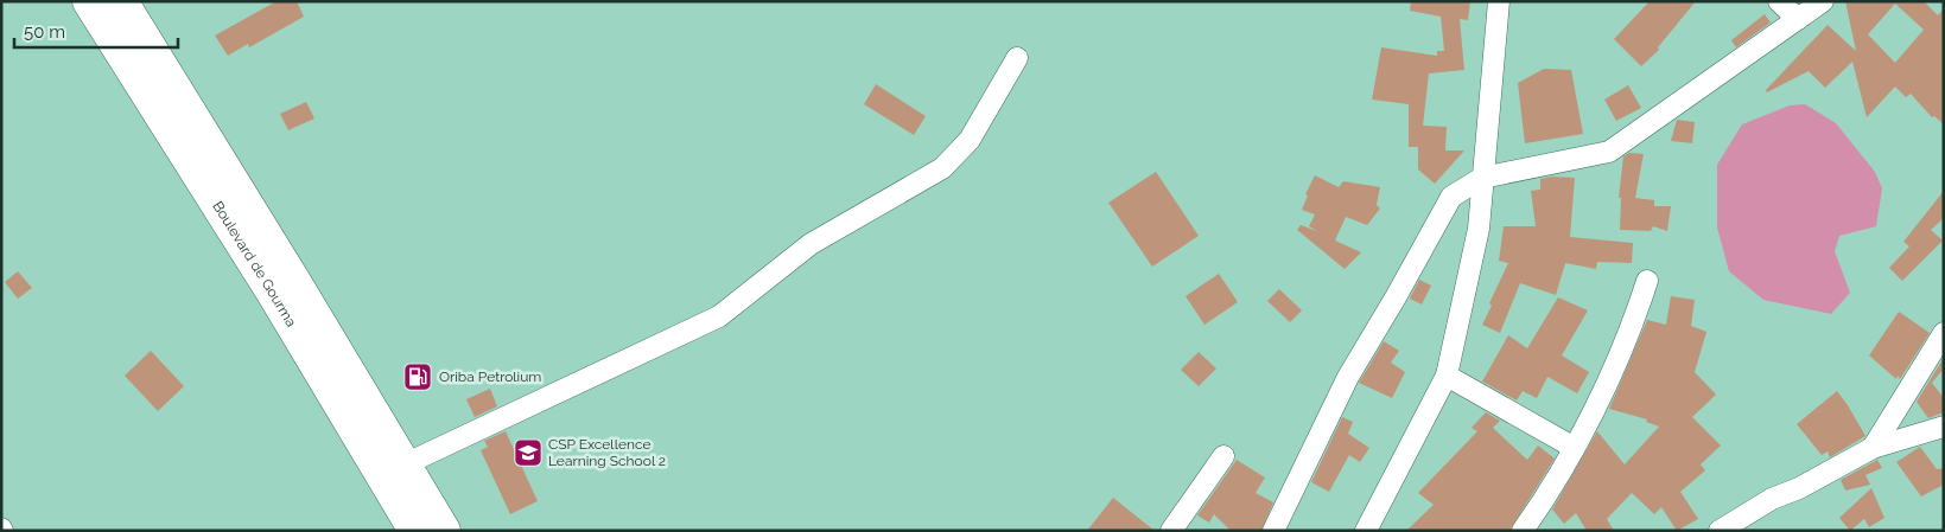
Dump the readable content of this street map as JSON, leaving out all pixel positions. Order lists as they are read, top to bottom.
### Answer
{
  "streets": {
    "highway": ["Boulevard de Gourma"]
  },
  "places": {
    "fuel station": ["Oriba Petrolium"],
    "school or university": ["CSP Excellence Learning School 2"]
  },
  "scale_bar": "50 m"
}
